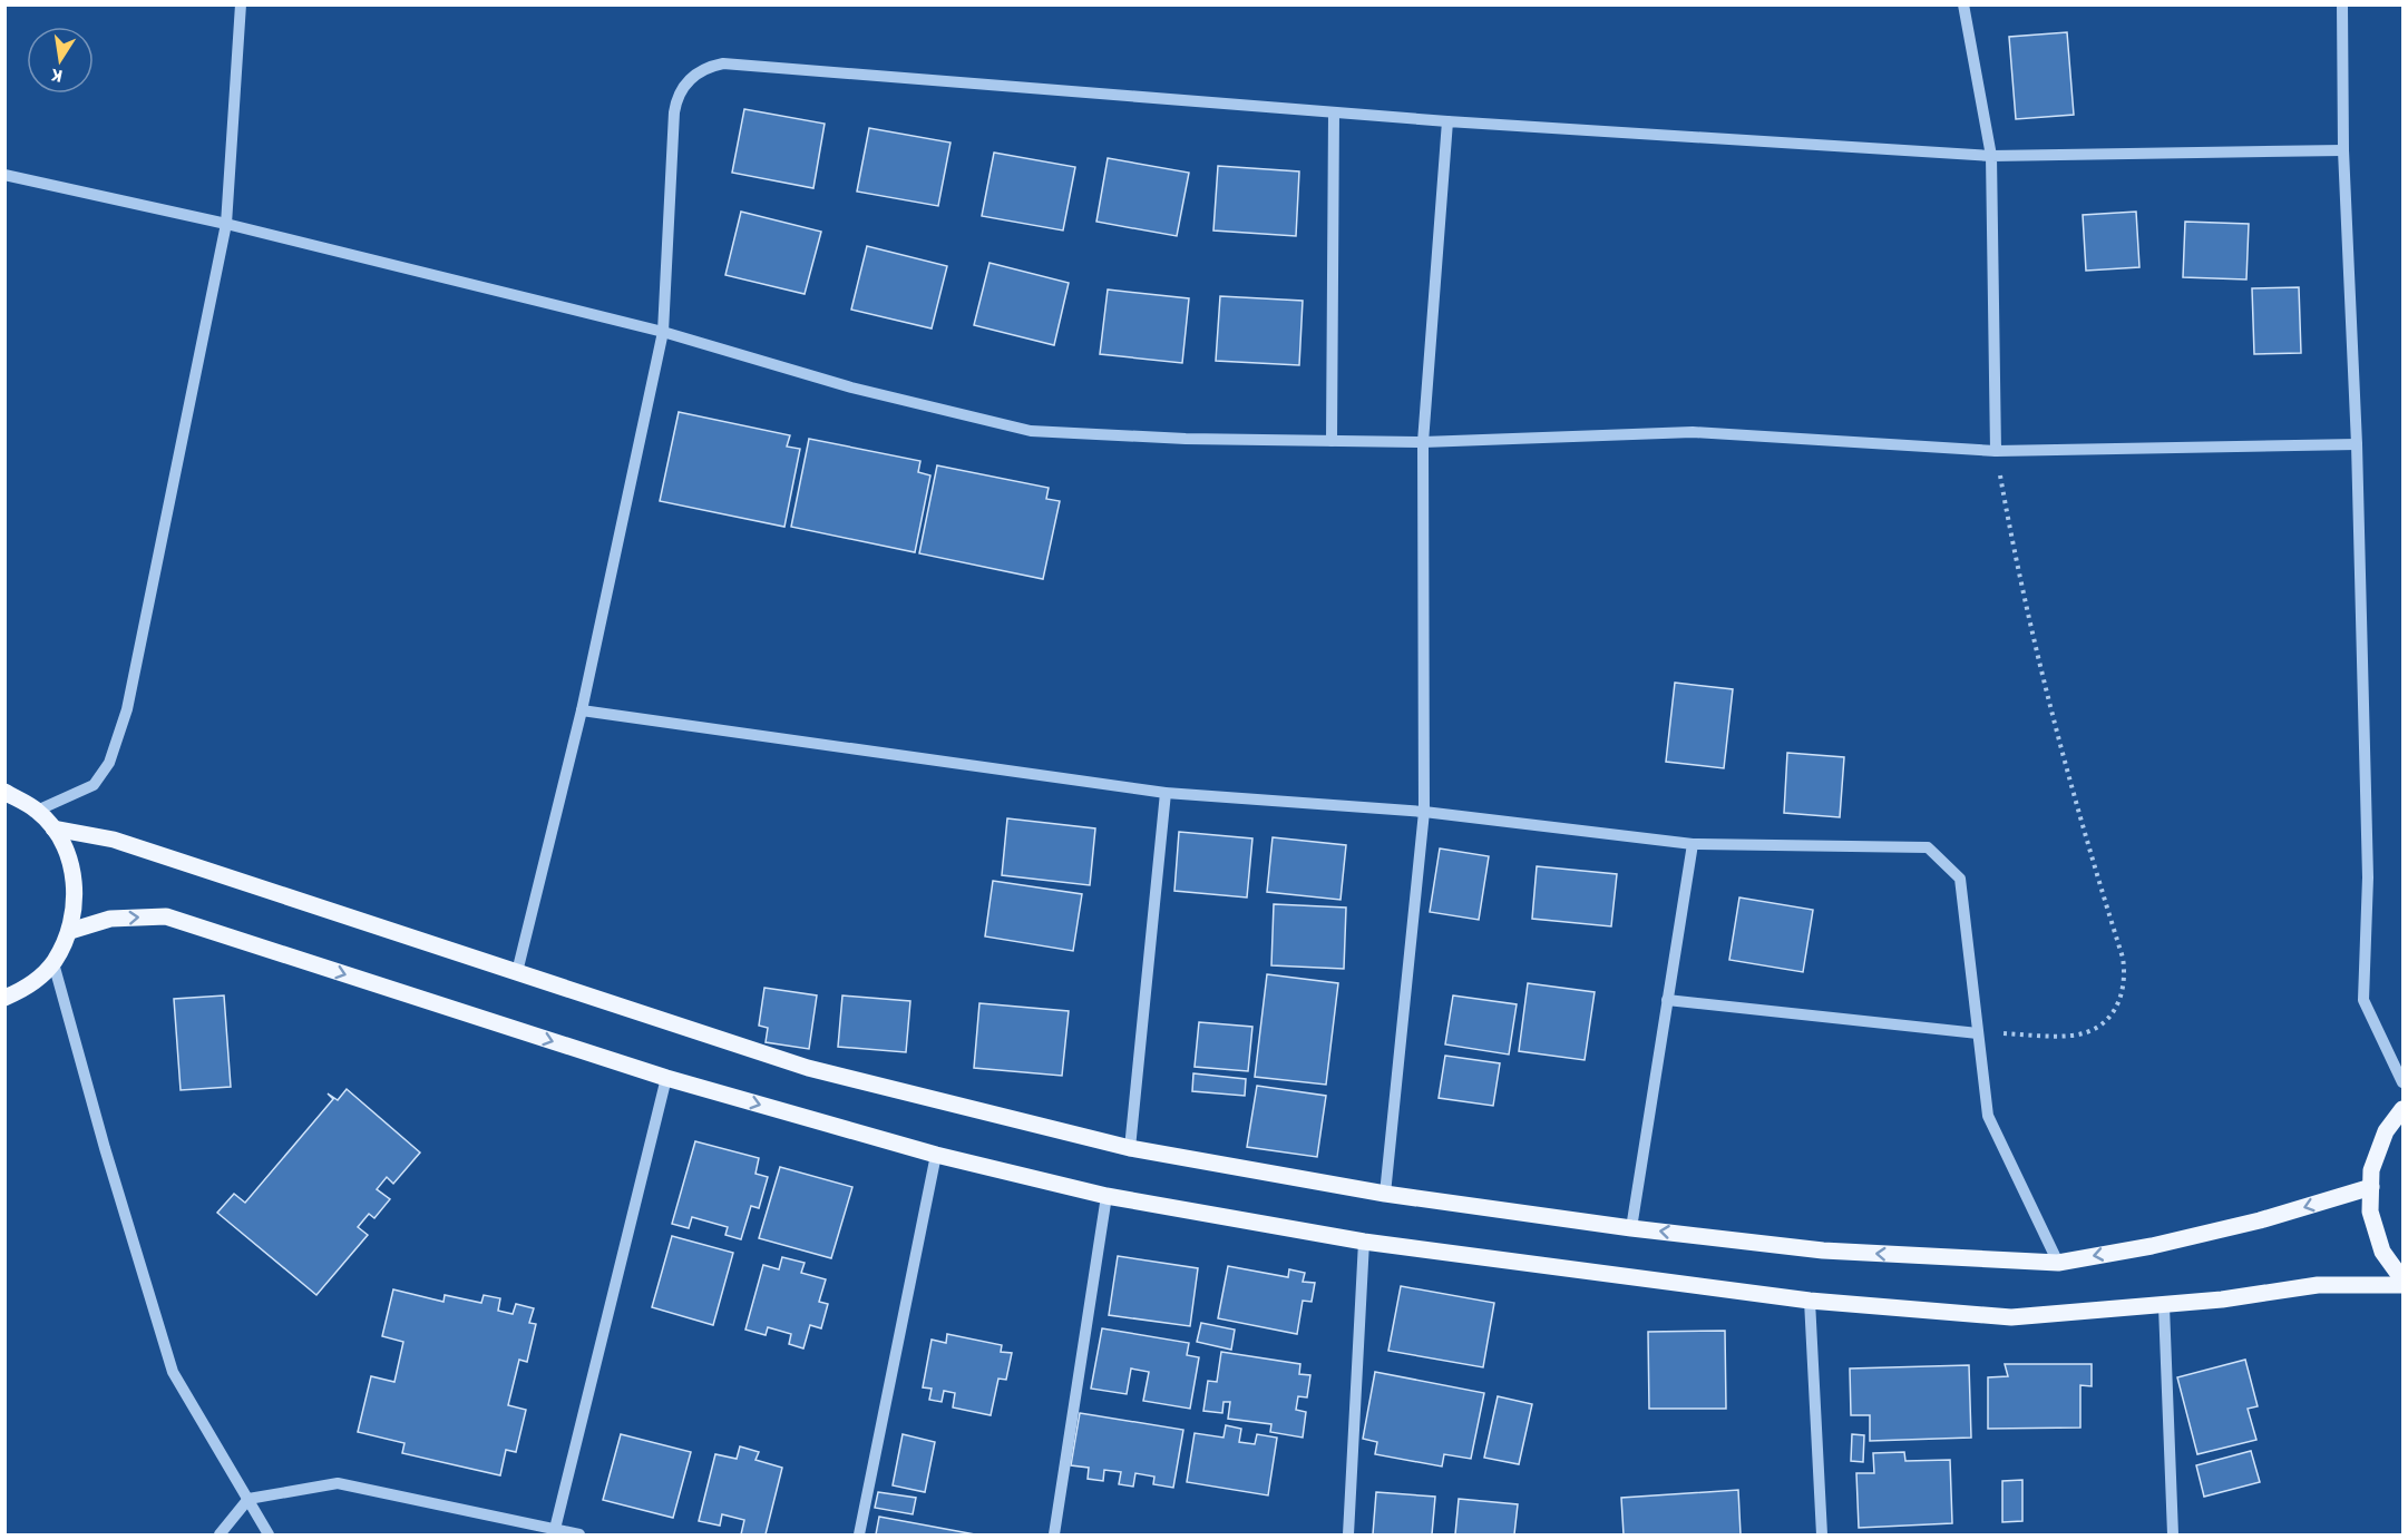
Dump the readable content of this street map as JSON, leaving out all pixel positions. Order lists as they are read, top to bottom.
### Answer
{
  "north": "bottom"
}
